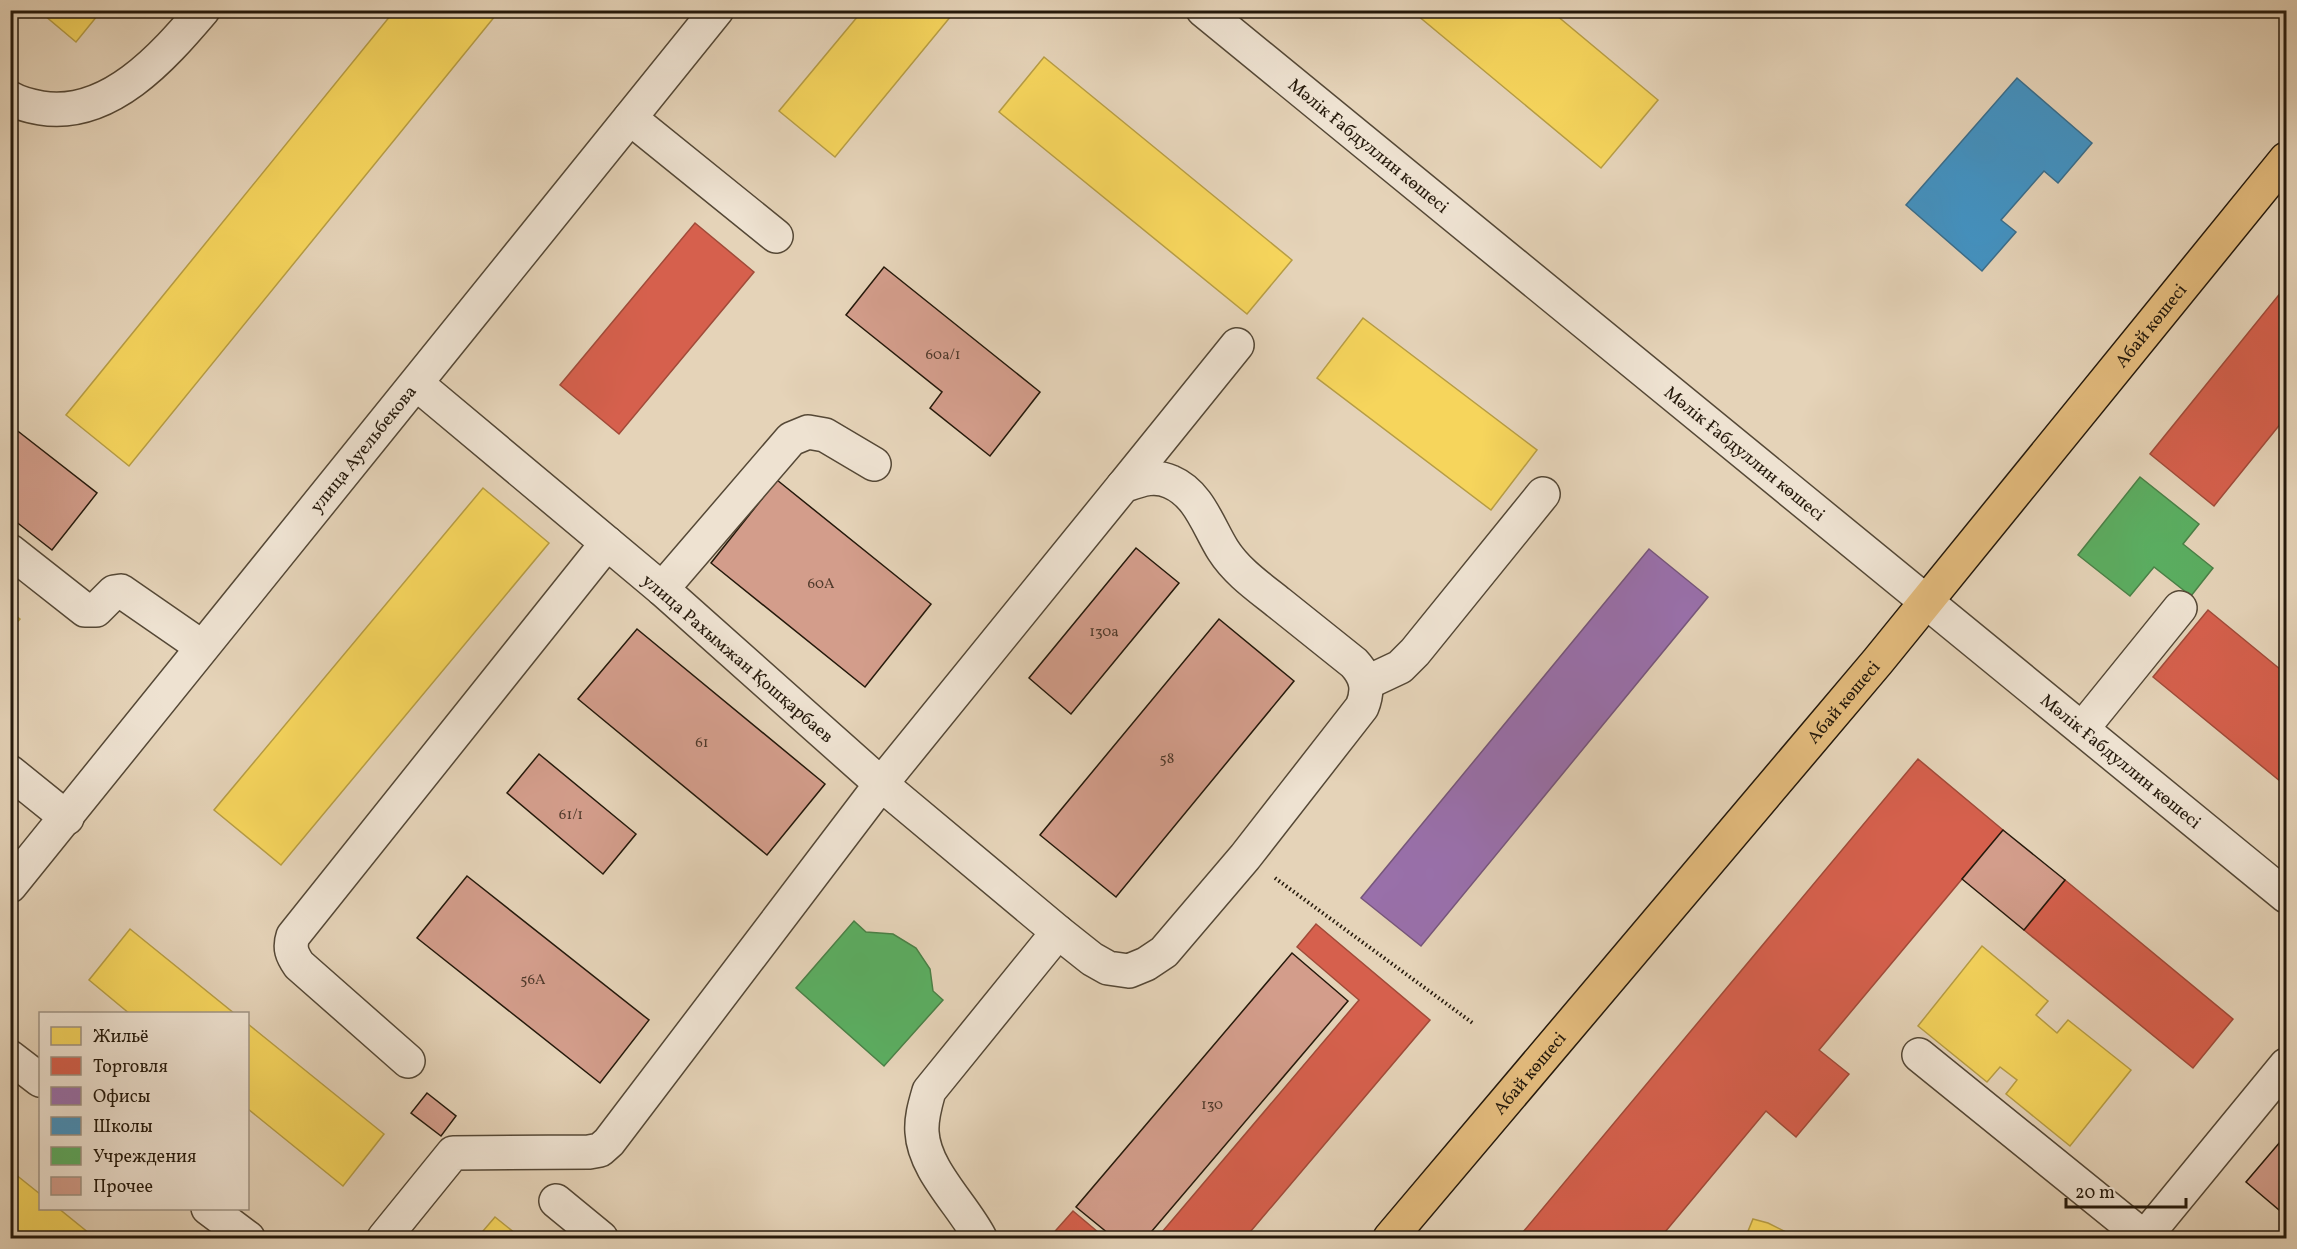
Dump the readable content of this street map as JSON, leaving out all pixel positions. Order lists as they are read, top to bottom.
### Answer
{
  "streets": {
    "main road": ["Абай көшесі"],
    "street": ["Мәлік Ғабдуллин көшесі", "улица Ауельбекова", "улица Рахымжан Қошқарбаев"]
  },
  "crossings": [
    ["Мәлік Ғабдуллин көшесі", "Абай көшесі"],
    ["улица Ауельбекова", "улица Рахымжан Қошқарбаев"]
  ],
  "house_numbers": [
    "60а/1",
    "60А",
    "130а",
    "61",
    "58",
    "61/1",
    "56А",
    "130"
  ],
  "legend": [
    "Жильё",
    "Торговля",
    "Офисы",
    "Школы",
    "Учреждения",
    "Прочее"
  ],
  "scale_bar": "20 m"
}
